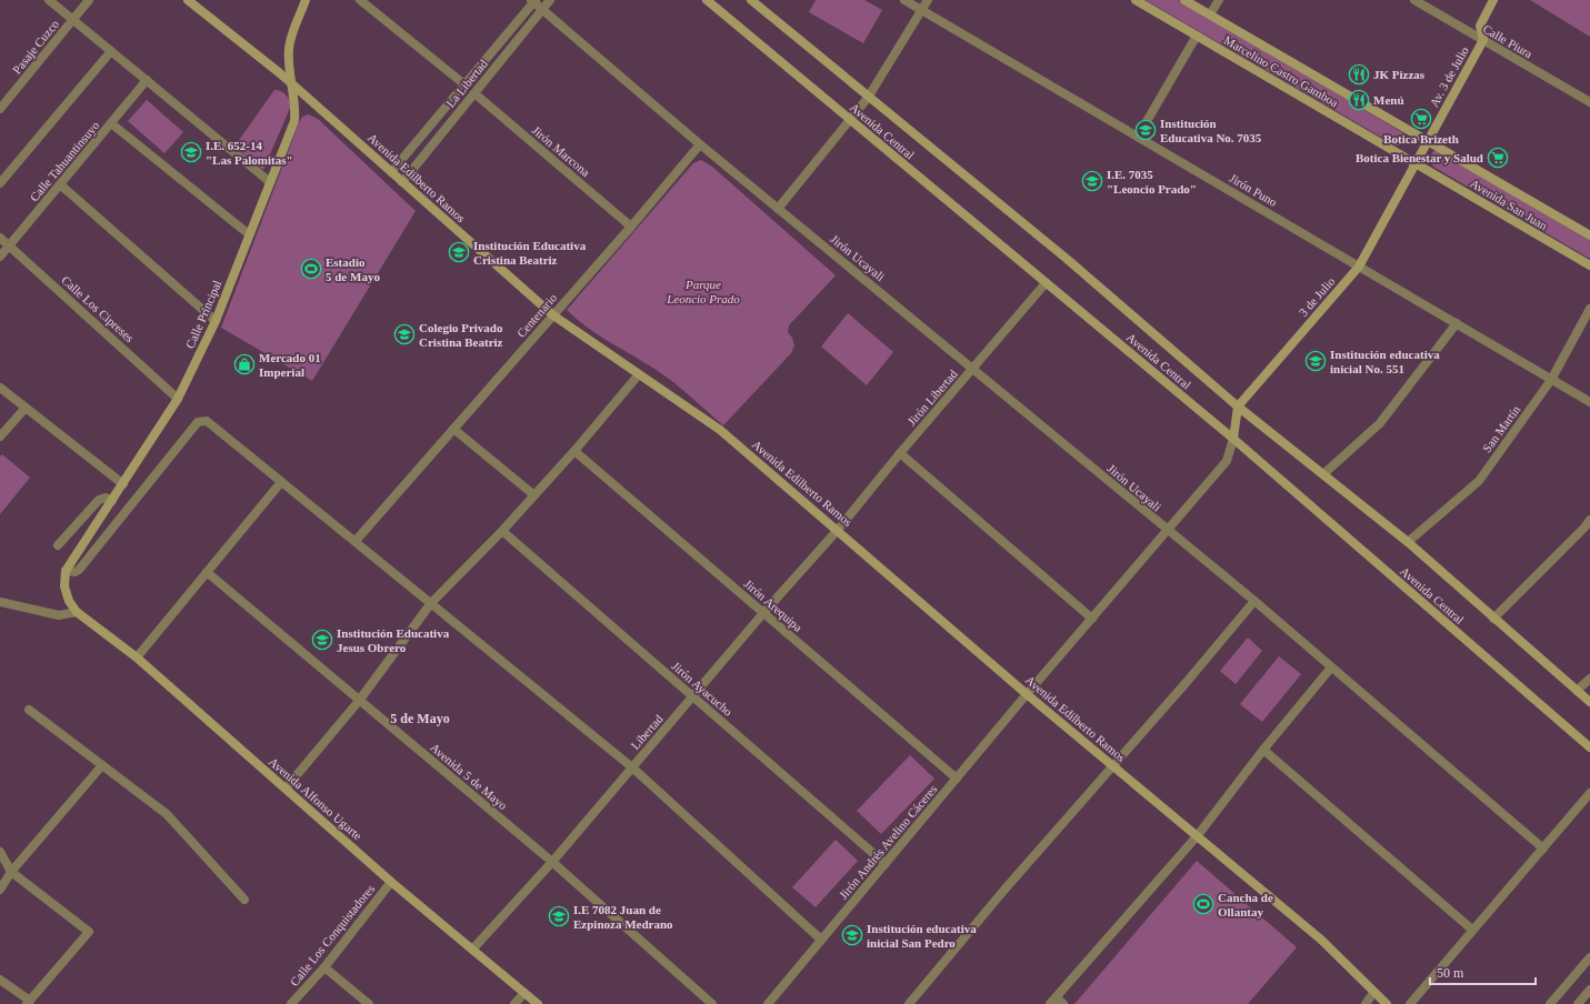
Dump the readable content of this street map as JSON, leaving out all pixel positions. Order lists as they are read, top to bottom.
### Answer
{
  "streets": {
    "street": [
      "Calle Piura",
      "Pasaje Cuzco",
      "Marcelino Castro Gamboa",
      "Av. 3 de Julio",
      "La Libertad",
      "Avenida Central",
      "Jirón Marcona",
      "Calle Tahuantinsuyo",
      "Avenida Edilberto Ramos",
      "Jirón Puno",
      "Avenida San Juan",
      "Jirón Ucayali",
      "3 de Julio",
      "Calle Los Cipreses",
      "Calle Principal",
      "Centenario",
      "Jirón Libertad",
      "San Martín",
      "Jirón Arequipa",
      "Jirón Ayacucho",
      "Libertad",
      "Avenida 5 de Mayo",
      "Avenida Alfonso Ugarte",
      "Jirón Andrés Avelino Cáceres",
      "Calle Los Conquistadores"
    ]
  },
  "crossings": [
    ["Calle Piura", "Av. 3 de Julio"],
    ["Marcelino Castro Gamboa", "Av. 3 de Julio"],
    ["Marcelino Castro Gamboa", "Avenida San Juan"],
    ["Marcelino Castro Gamboa", "3 de Julio"],
    ["Av. 3 de Julio", "Avenida San Juan"],
    ["Av. 3 de Julio", "3 de Julio"],
    ["La Libertad", "Jirón Marcona"],
    ["La Libertad", "Avenida Edilberto Ramos"],
    ["La Libertad", "Jirón Ucayali"],
    ["Avenida Central", "3 de Julio"],
    ["Avenida Central", "Jirón Libertad"],
    ["Avenida Central", "San Martín"],
    ["Avenida Central", "Jirón Andrés Avelino Cáceres"],
    ["Jirón Marcona", "Centenario"],
    ["Calle Tahuantinsuyo", "Calle Los Cipreses"],
    ["Avenida Edilberto Ramos", "Calle Principal"],
    ["Avenida Edilberto Ramos", "Centenario"],
    ["Avenida Edilberto Ramos", "Jirón Libertad"],
    ["Avenida Edilberto Ramos", "Libertad"],
    ["Avenida Edilberto Ramos", "Jirón Andrés Avelino Cáceres"],
    ["Jirón Puno", "3 de Julio"],
    ["Jirón Puno", "San Martín"],
    ["Avenida San Juan", "3 de Julio"],
    ["Jirón Ucayali", "Centenario"],
    ["Jirón Ucayali", "Jirón Libertad"],
    ["Jirón Ucayali", "Jirón Andrés Avelino Cáceres"],
    ["Calle Los Cipreses", "Calle Principal"],
    ["Jirón Libertad", "Libertad"],
    ["Jirón Arequipa", "Libertad"],
    ["Jirón Arequipa", "Jirón Andrés Avelino Cáceres"],
    ["Jirón Ayacucho", "Libertad"],
    ["Jirón Ayacucho", "Jirón Andrés Avelino Cáceres"],
    ["Libertad", "Avenida 5 de Mayo"],
    ["Libertad", "Avenida Alfonso Ugarte"],
    ["Avenida Alfonso Ugarte", "Calle Los Conquistadores"]
  ],
  "districts": ["5 de Mayo"],
  "parks": ["Parque Leoncio Prado"],
  "places": {
    "restaurant": ["JK Pizzas", "Menú"],
    "supermarket": ["Botica Brizeth", "Botica Bienestar y Salud"],
    "school or university": [
      "Institución Educativa No. 7035",
      "I.E. 652-14 \"Las Palomitas\"",
      "I.E. 7035 \"Leoncio Prado\"",
      "Institución Educativa Cristina Beatriz",
      "Colegio Privado Cristina Beatriz",
      "Institución educativa inicial No. 551",
      "Institución Educativa Jesus Obrero",
      "I.E 7082 Juan de Ezpinoza Medrano",
      "Institución educativa inicial San Pedro"
    ],
    "sports": ["Estadio 5 de Mayo", "Cancha de Ollantay"],
    "shop": ["Mercado 01 Imperial"]
  },
  "scale_bar": "50 m"
}
